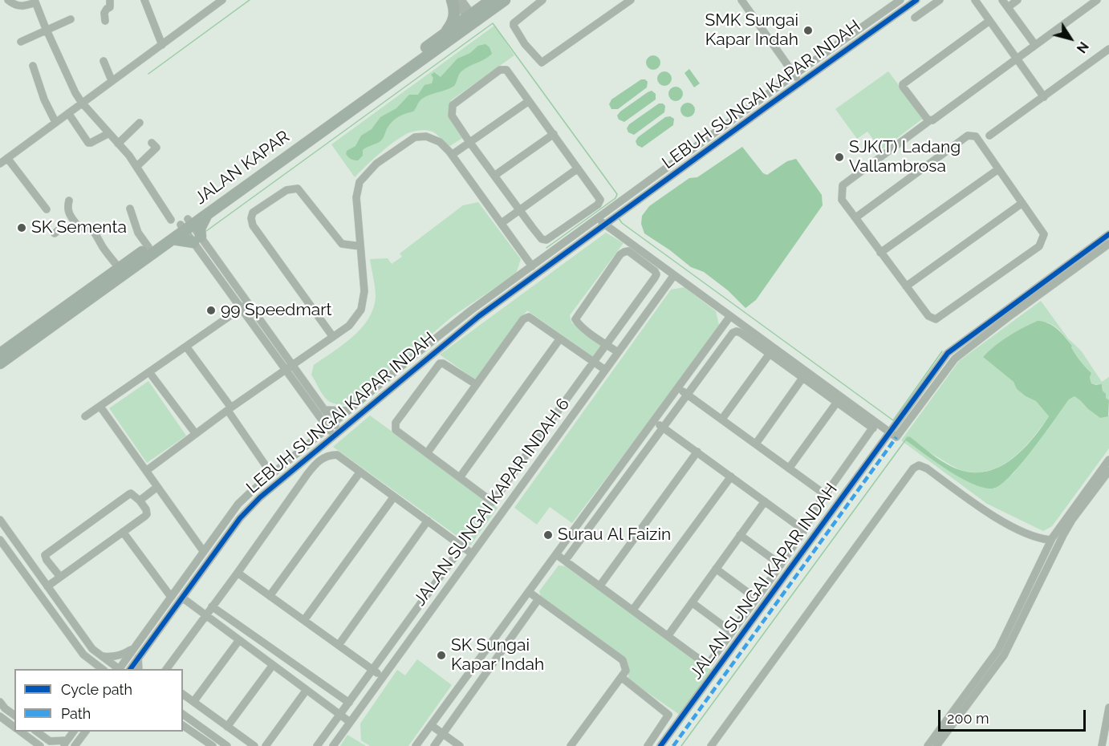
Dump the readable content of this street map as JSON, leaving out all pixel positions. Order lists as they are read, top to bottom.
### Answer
{
  "streets": {
    "highway": ["JALAN KAPAR"],
    "street": ["LEBUH SUNGAI KAPAR INDAH", "JALAN SUNGAI KAPAR INDAH 6", "JALAN SUNGAI KAPAR INDAH"]
  },
  "places": [
    "SMK Sungai Kapar Indah",
    "SJK(T) Ladang Vallambrosa",
    "SK Sementa",
    "99 Speedmart",
    "Surau Al Faizin",
    "SK Sungai Kapar Indah"
  ],
  "legend": ["Cycle path", "Path"],
  "scale_bar": "200 m",
  "north": "bottom right"
}
